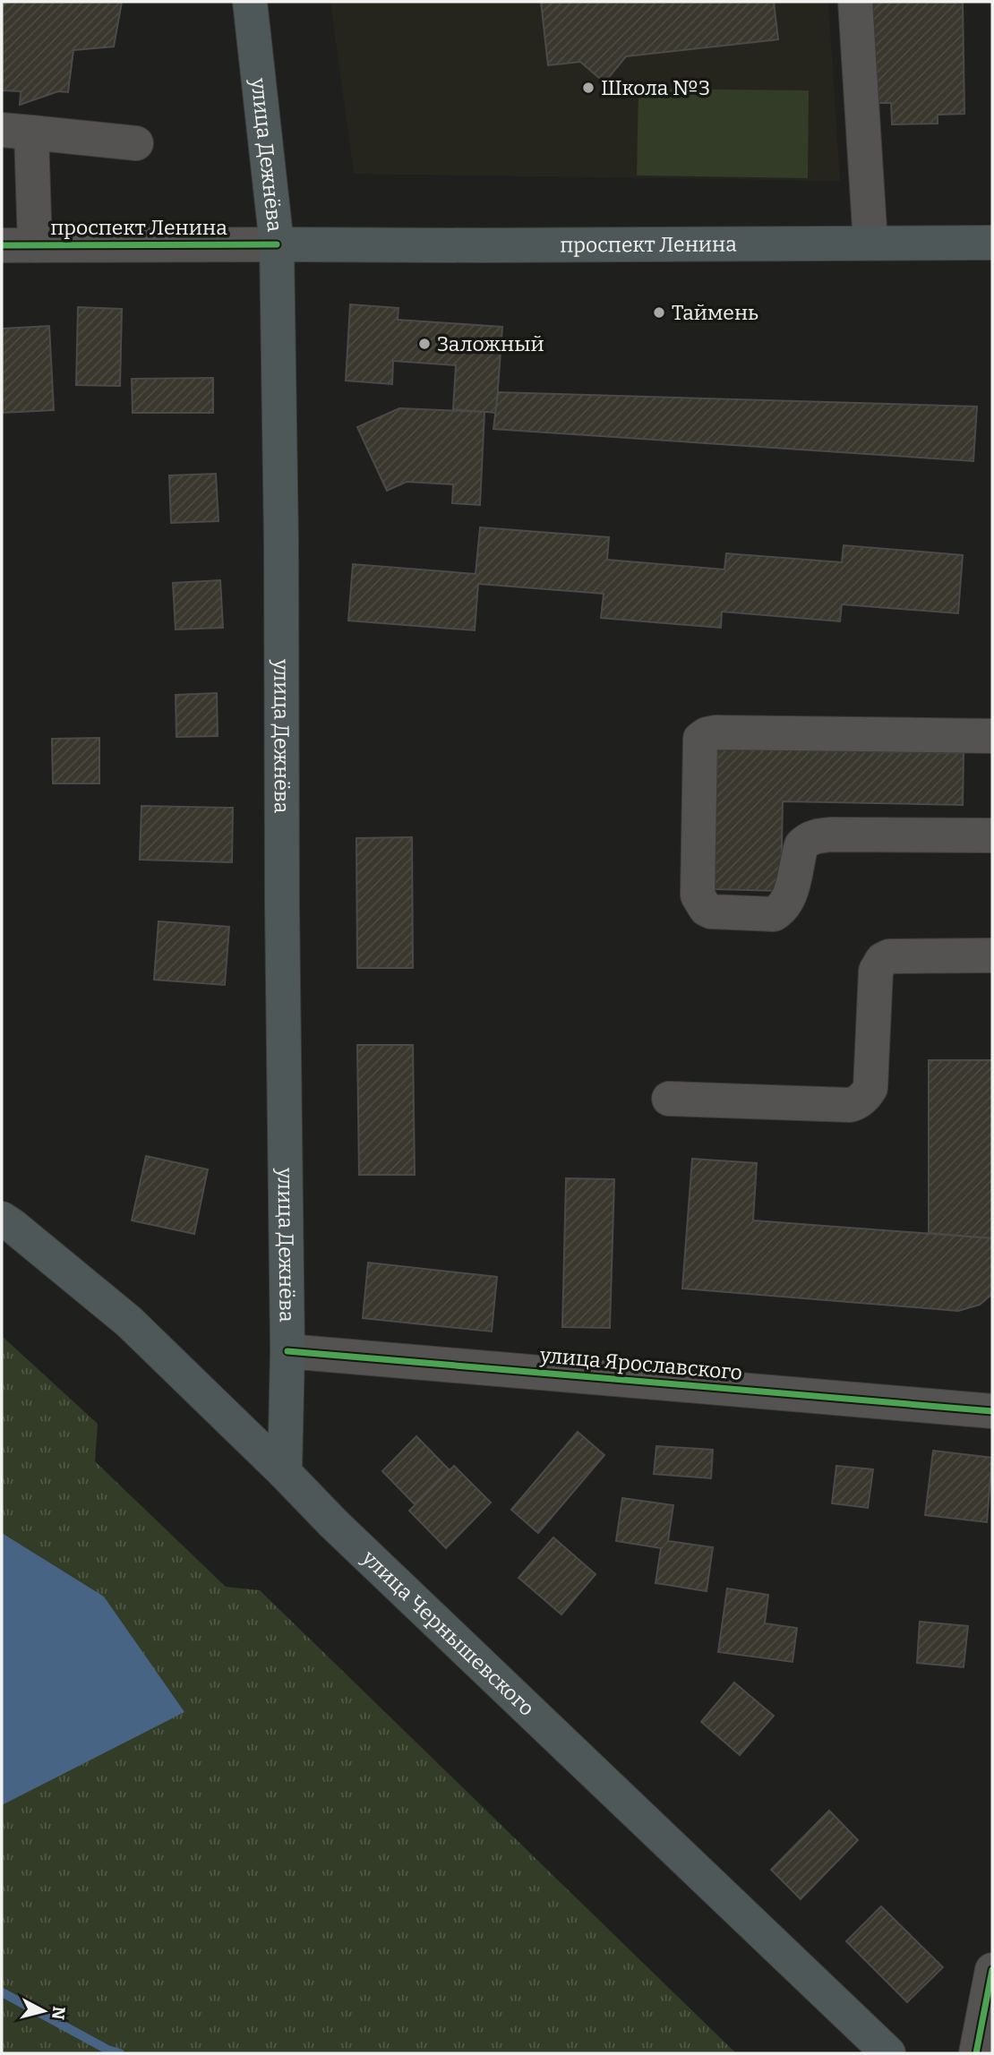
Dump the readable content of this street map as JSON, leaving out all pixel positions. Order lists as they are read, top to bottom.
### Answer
{
  "streets": {
    "main road": ["улица Дежнёва", "проспект Ленина", "улица Чернышевского"],
    "street": ["улица Ярославского"]
  },
  "crossings": [
    ["улица Дежнёва", "проспект Ленина"],
    ["улица Дежнёва", "улица Ярославского"],
    ["улица Дежнёва", "улица Чернышевского"]
  ],
  "places": ["Школа №3", "Таймень", "Заложный"],
  "north": "right"
}
